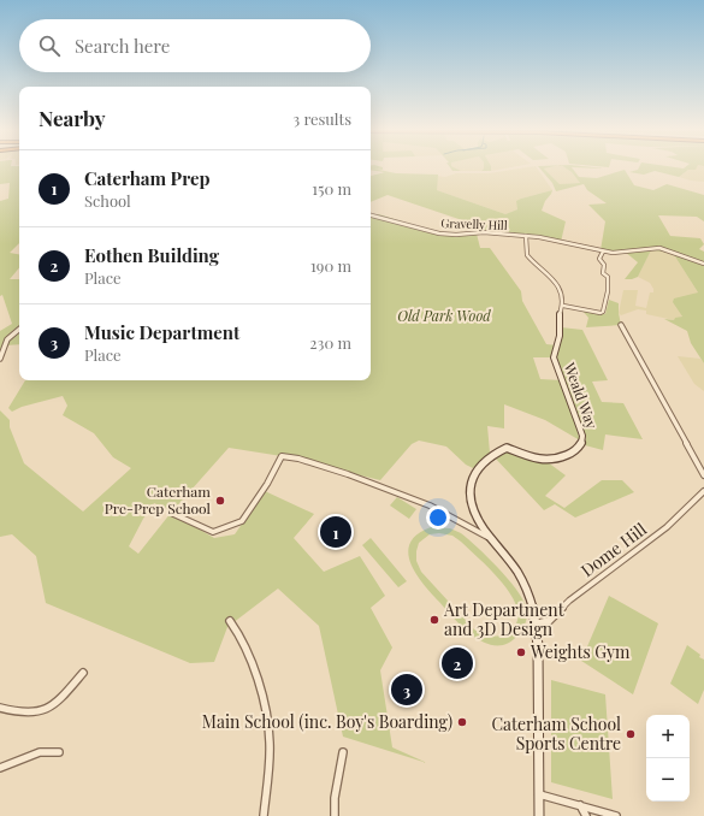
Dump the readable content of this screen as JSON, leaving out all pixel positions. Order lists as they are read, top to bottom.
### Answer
{
  "streets": {
    "street": ["Gravelly Hill", "Weald Way", "Dome Hill"]
  },
  "parks": ["Old Park Wood"],
  "places": [
    "Caterham Pre-Prep School",
    "Art Department and 3D Design",
    "Weights Gym",
    "Main School (inc. Boy's Boarding)",
    "Caterham School Sports Centre"
  ],
  "page": {
    "search": "Search here",
    "heading": ["Nearby", "3 results"],
    "list": [
      {
        "mark": "1",
        "name": "Caterham Prep",
        "note": "School",
        "value": "150 m"
      },
      {
        "mark": "2",
        "name": "Eothen Building",
        "note": "Place",
        "value": "190 m"
      },
      {
        "mark": "3",
        "name": "Music Department",
        "note": "Place",
        "value": "230 m"
      }
    ],
    "pins": ["1", "2", "3"],
    "map_buttons": ["+", "−"]
  }
}
